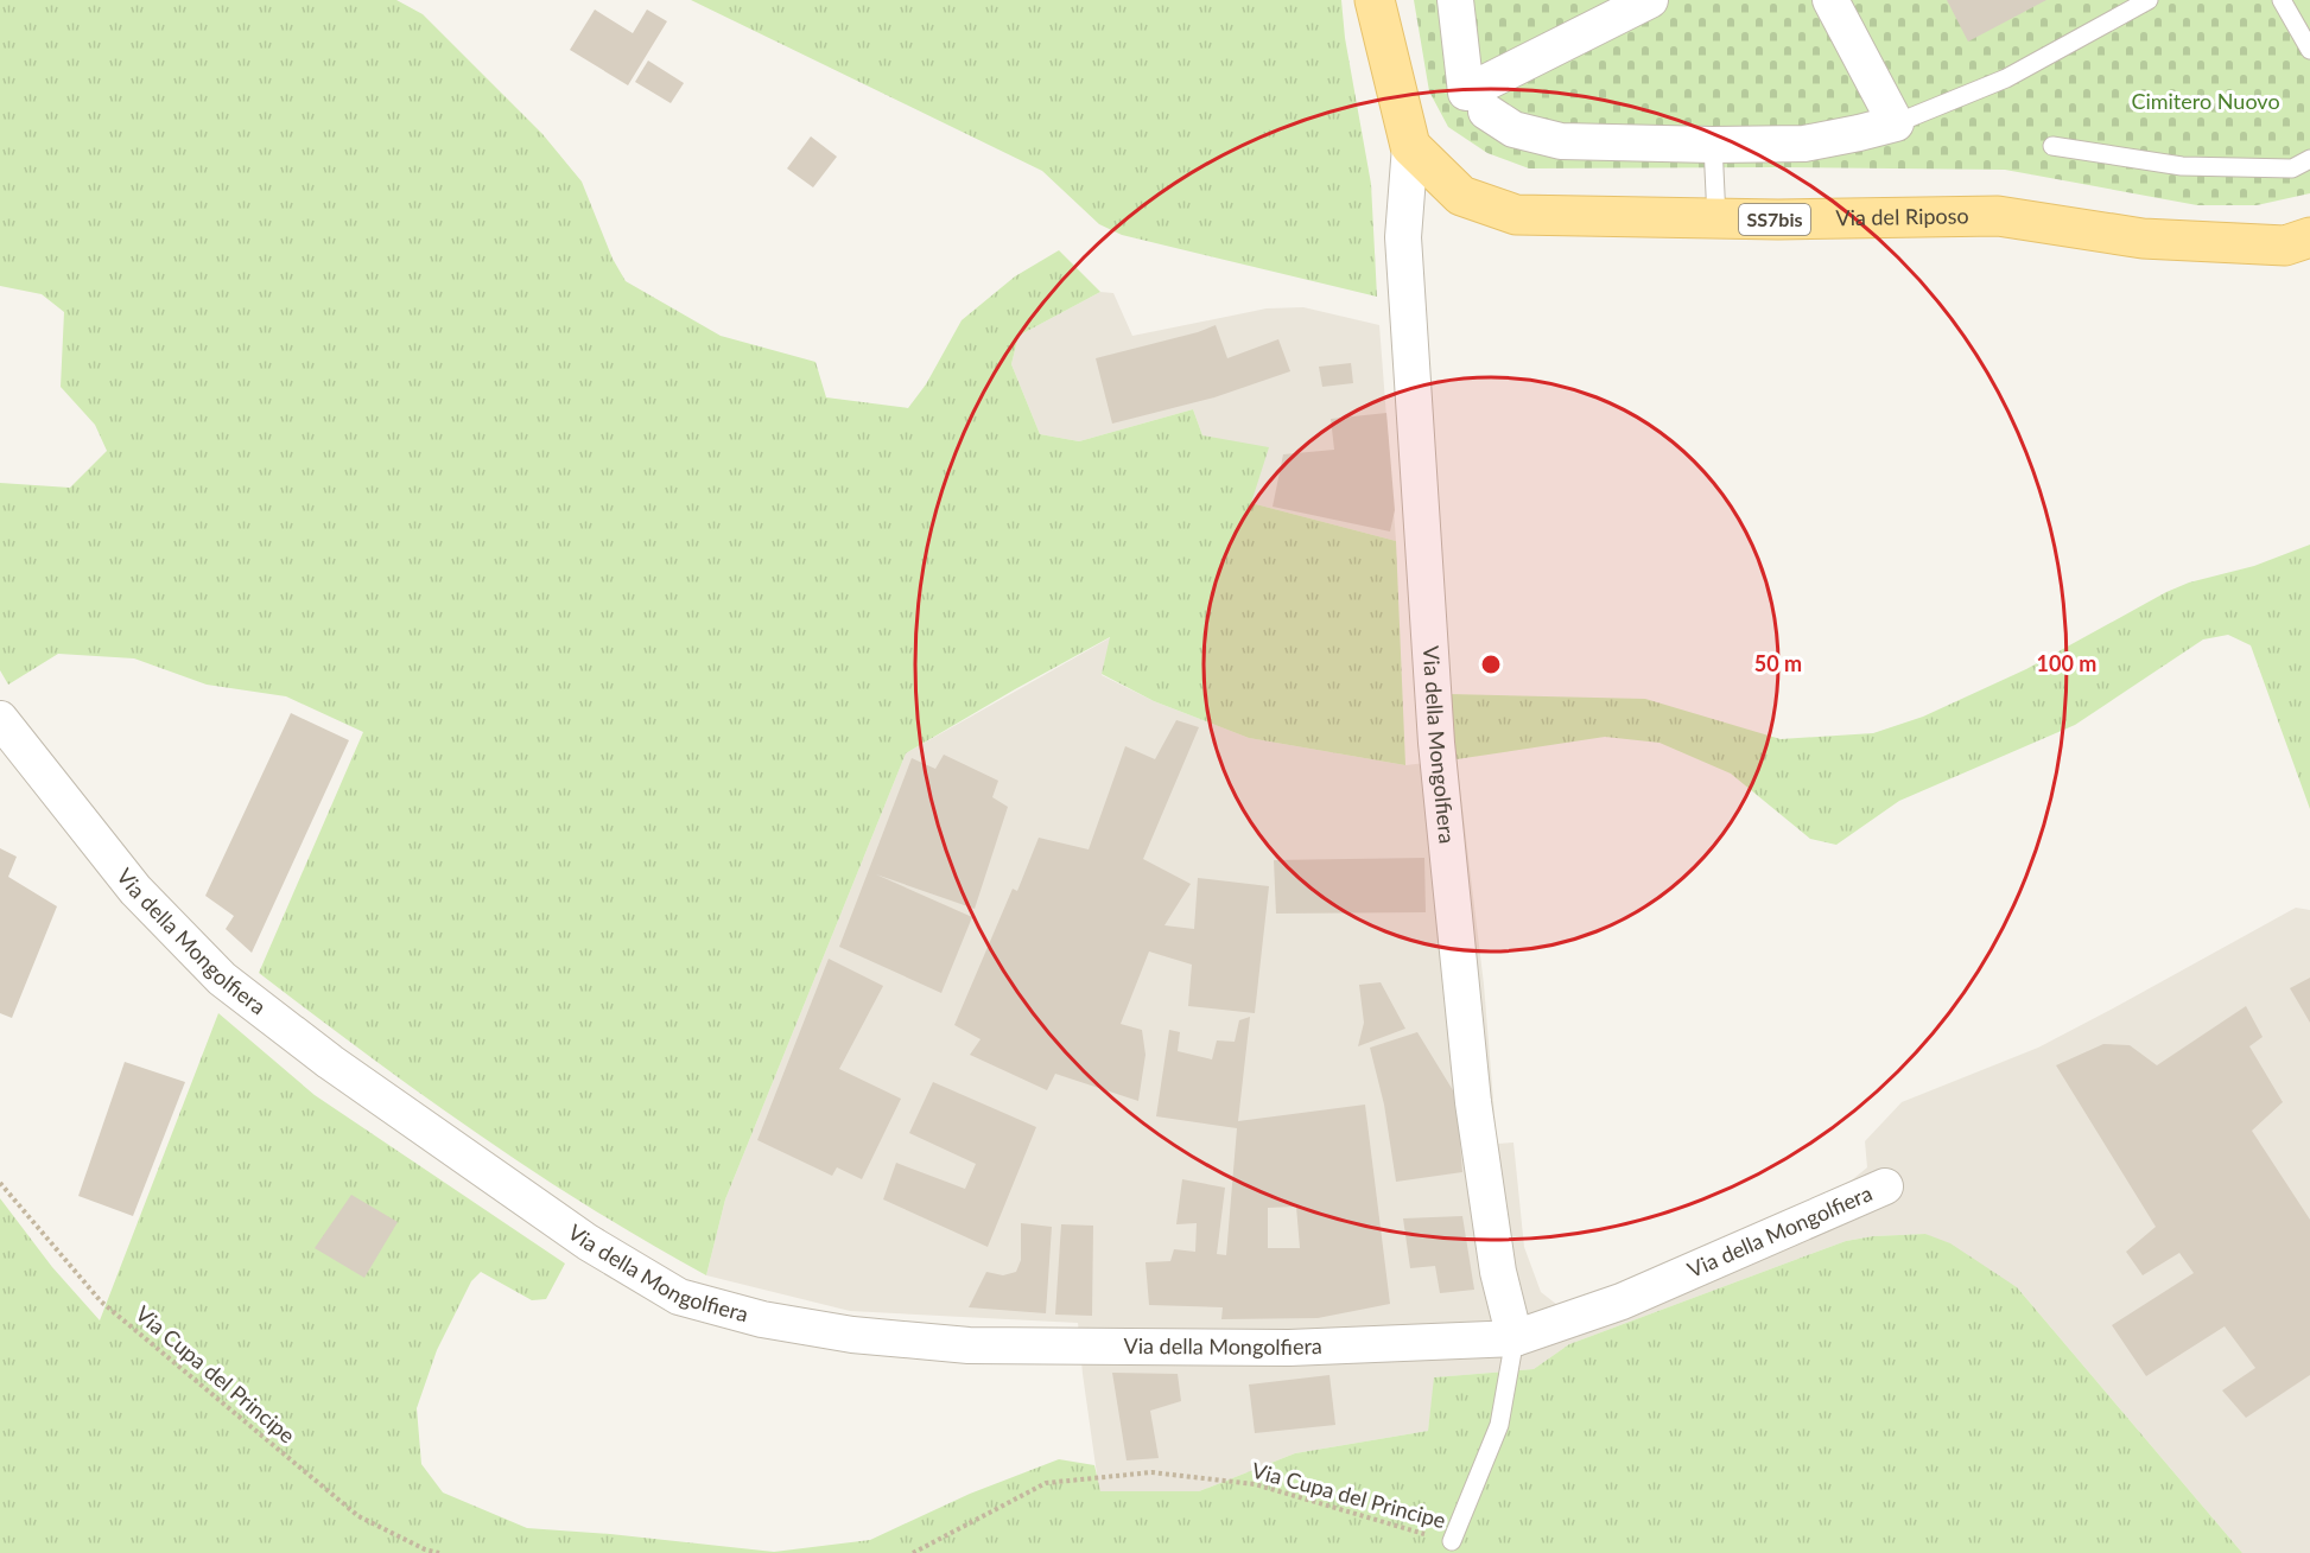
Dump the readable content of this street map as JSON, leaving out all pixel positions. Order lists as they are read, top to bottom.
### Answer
{
  "streets": {
    "main road": ["Via del Riposo", "SS7bis"],
    "street": ["Via della Mongolfiera"],
    "path": ["Via Cupa del Principe"]
  },
  "crossings": [
    ["Via del Riposo", "Via della Mongolfiera"]
  ],
  "parks": ["Cimitero Nuovo"],
  "rings": ["50 m", "100 m"]
}
